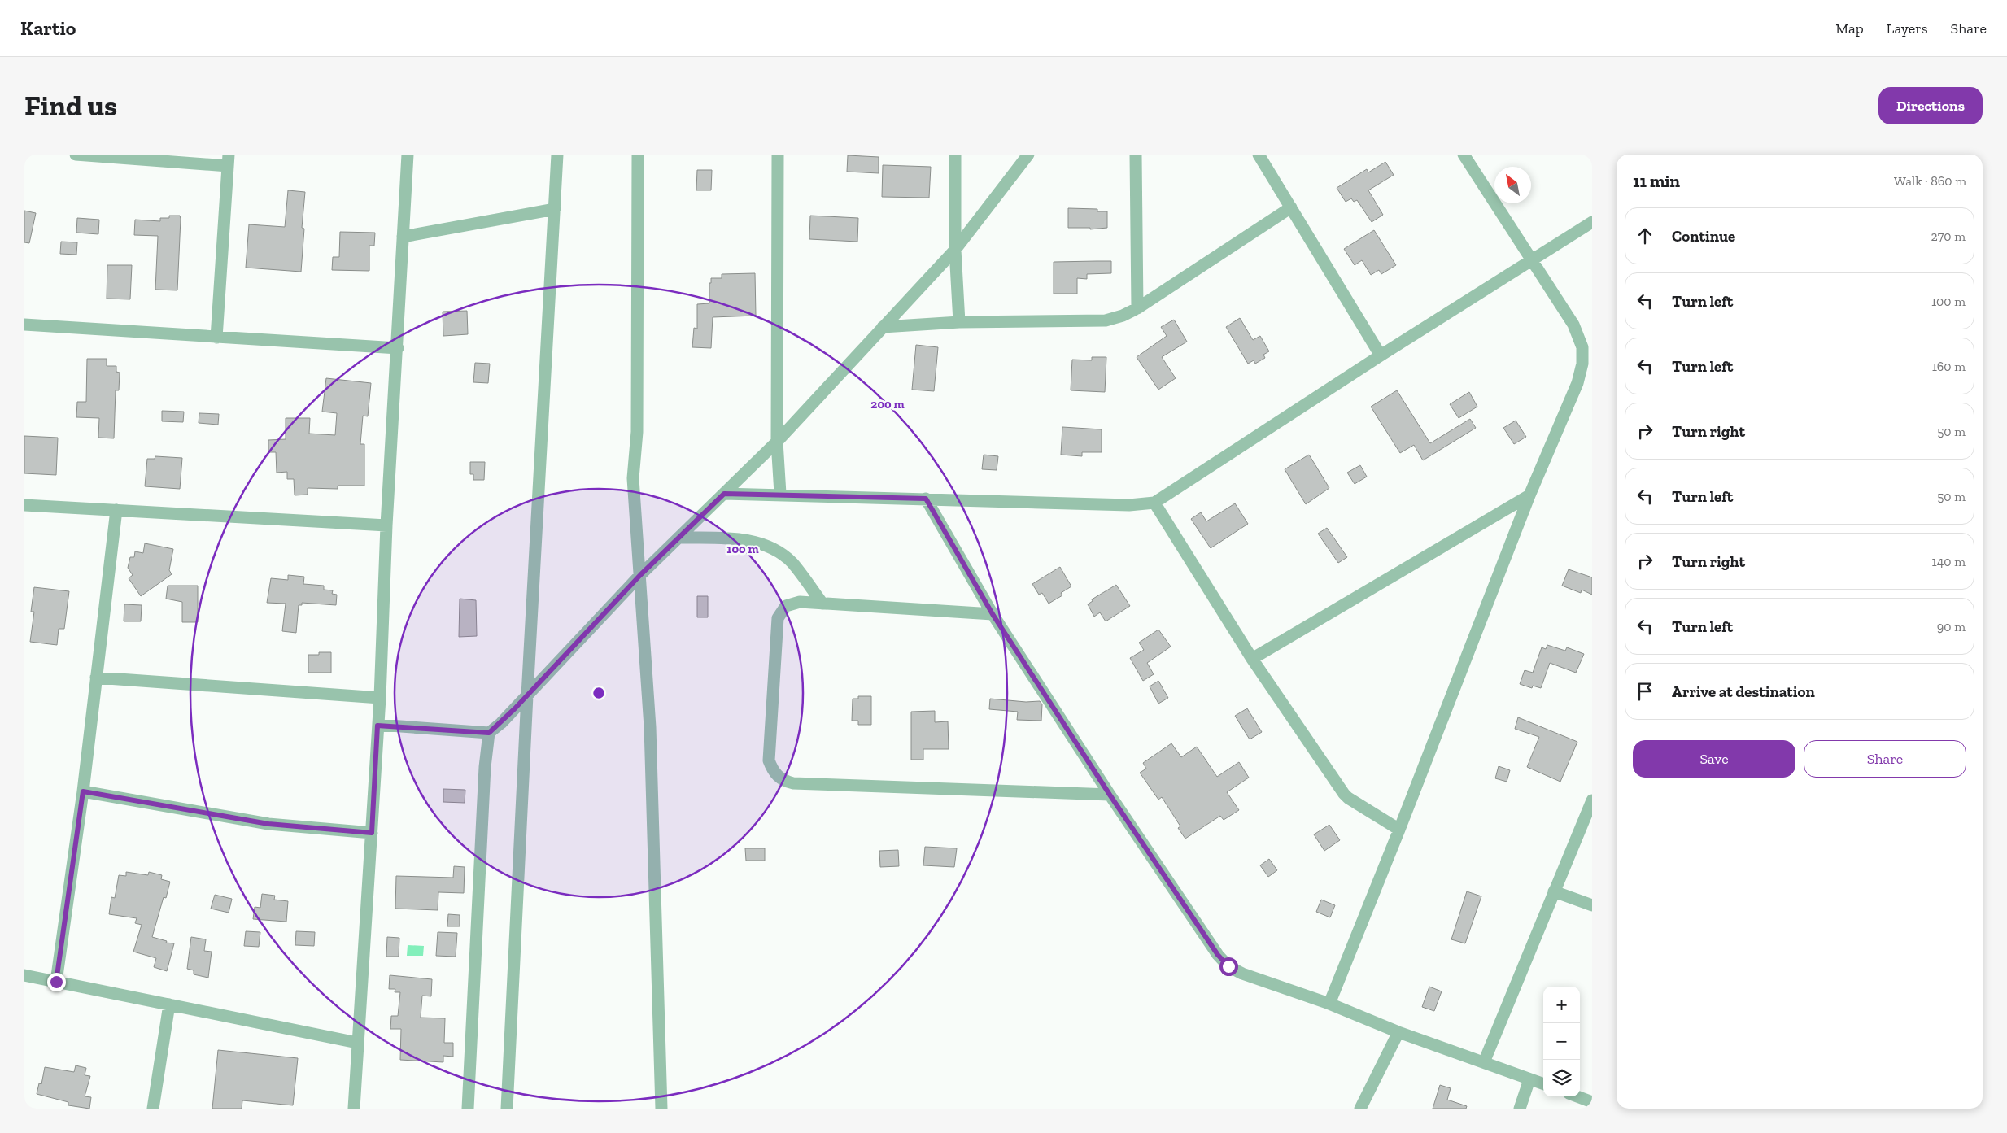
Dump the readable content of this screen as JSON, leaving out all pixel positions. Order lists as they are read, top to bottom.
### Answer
{
  "north": "top left",
  "page": {
    "header": "Kartio",
    "nav": ["Map", "Layers", "Share"],
    "buttons": [
      "Directions",
      ["Save", "Share"]
    ],
    "title": "Find us",
    "heading": ["11 min", "Walk · 860 m"],
    "list": [
      ["Continue", "270 m"],
      ["Turn left", "100 m"],
      ["Turn left", "160 m"],
      ["Turn right", "50 m"],
      ["Turn left", "50 m"],
      ["Turn right", "140 m"],
      ["Turn left", "90 m"],
      "Arrive at destination"
    ],
    "map_buttons": ["+", "−"]
  },
  "rings": ["200 m", "100 m"]
}
